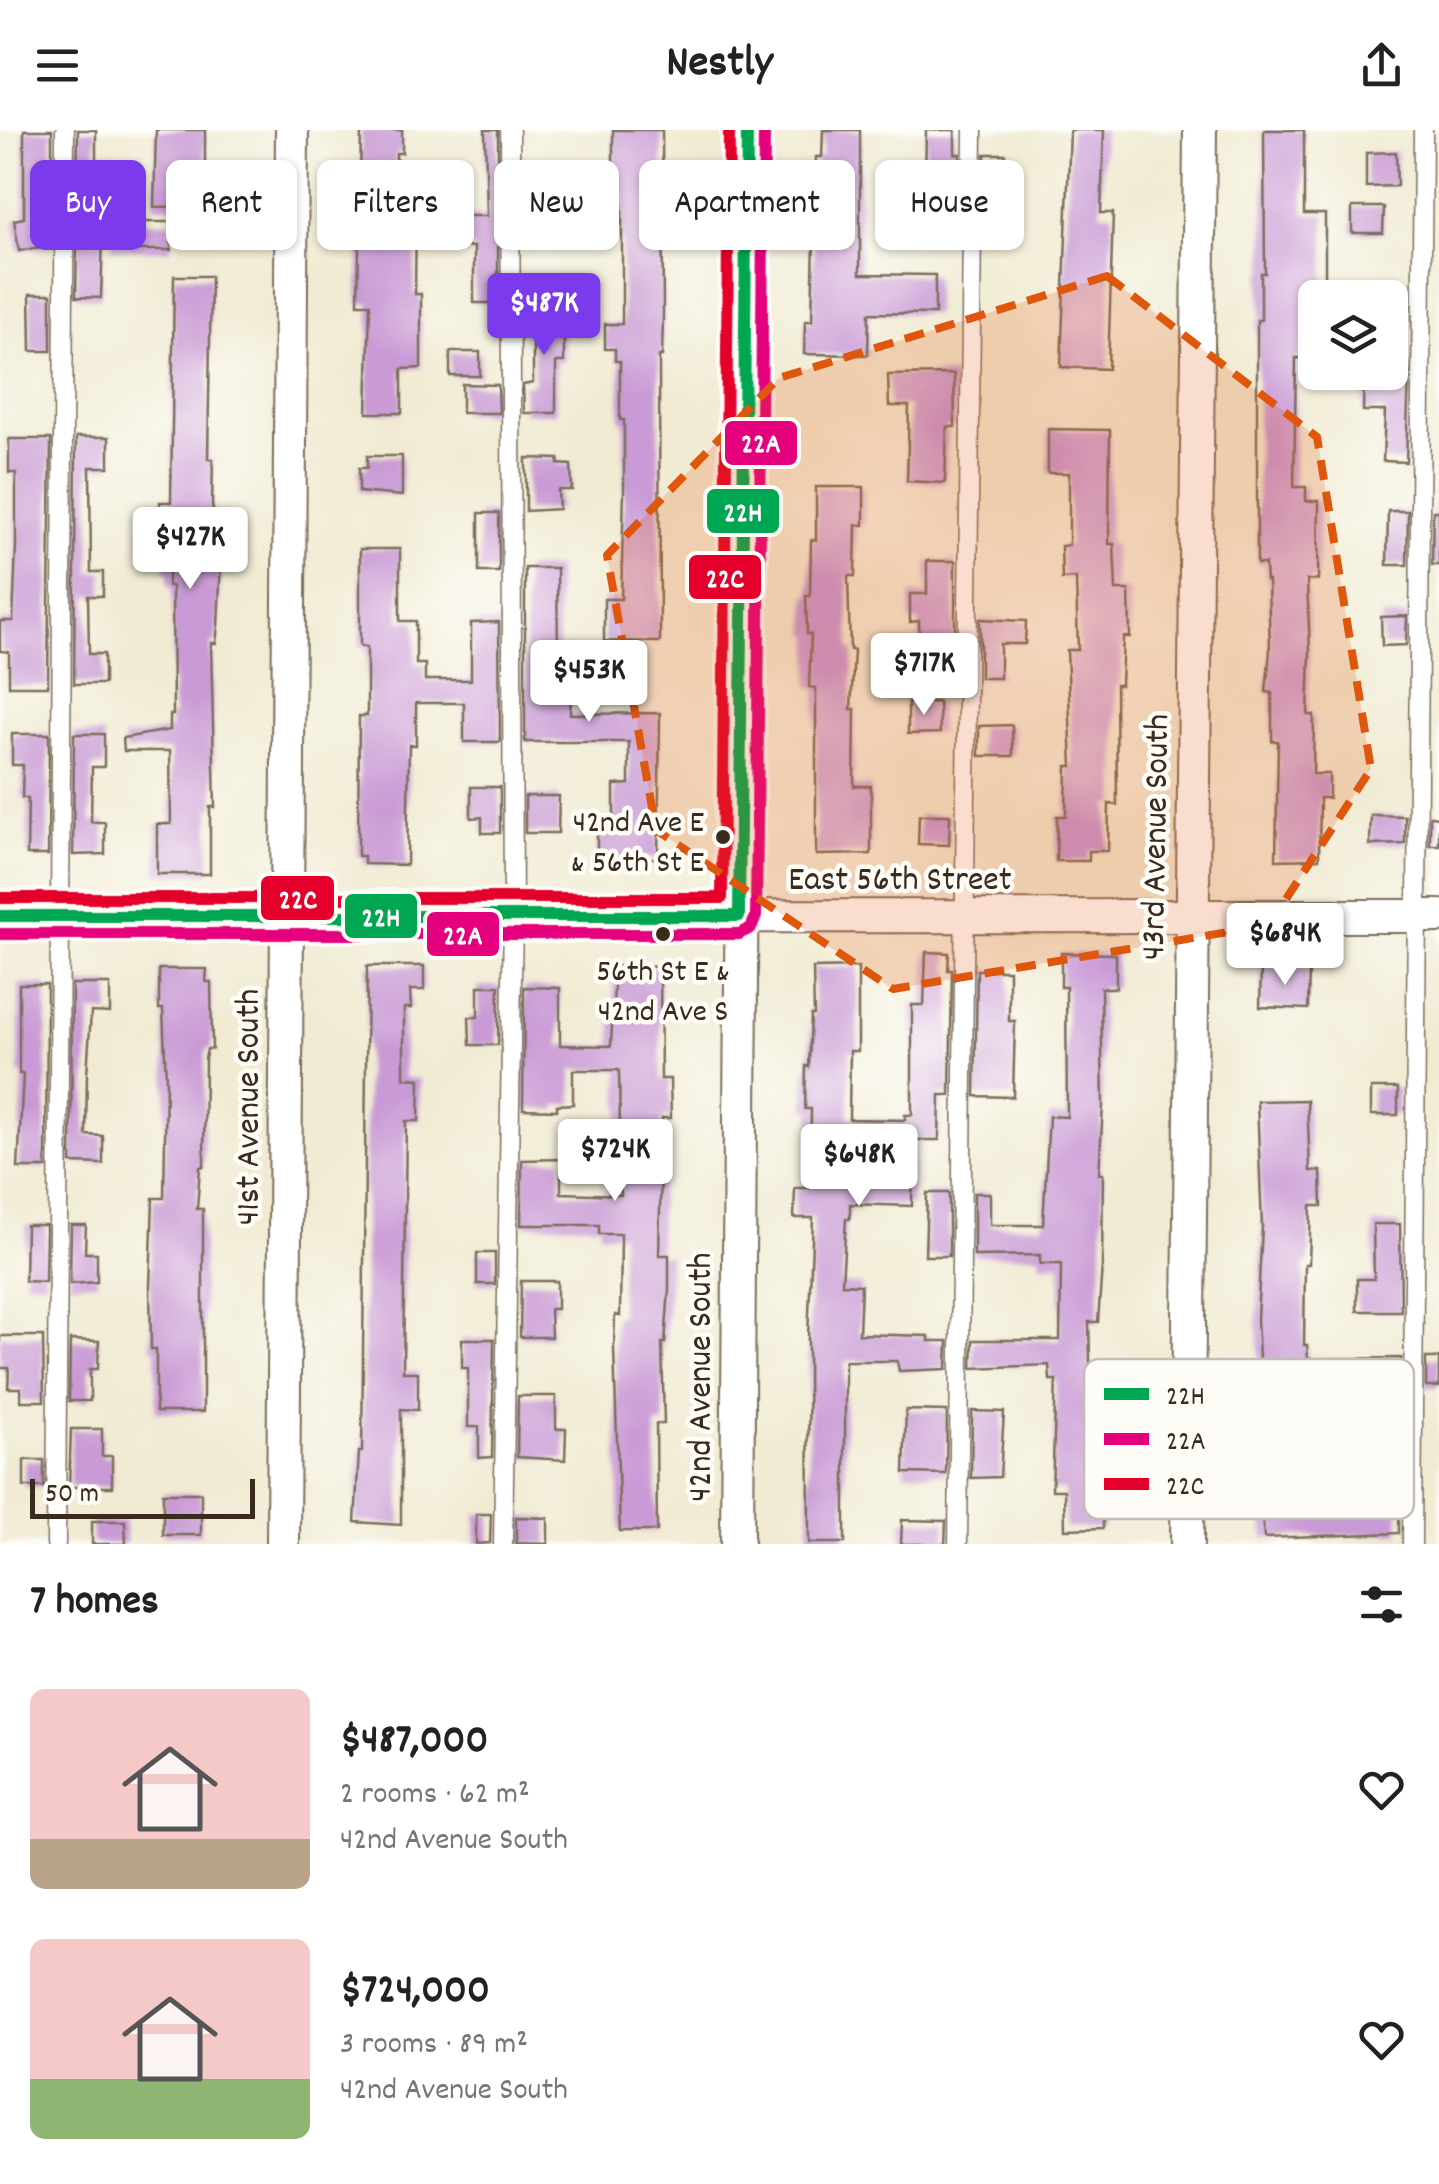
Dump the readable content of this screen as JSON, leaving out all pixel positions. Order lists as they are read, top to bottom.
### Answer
{
  "streets": {
    "street": [
      "43rd Avenue South",
      "East 56th Street",
      "41st Avenue South",
      "42nd Avenue South"
    ]
  },
  "crossings": [
    ["43rd Avenue South", "East 56th Street"],
    ["East 56th Street", "41st Avenue South"],
    ["East 56th Street", "42nd Avenue South"]
  ],
  "places": ["42nd Ave E & 56th St E", "56th St E & 42nd Ave S"],
  "lines": ["transit line 22H", "transit line 22A", "transit line 22C"],
  "legend": ["22H", "22A", "22C"],
  "scale_bar": "50 m",
  "page": {
    "header": "Nestly",
    "chip": [
      "Buy",
      "Rent",
      "Filters",
      "New",
      "Apartment",
      "House"
    ],
    "price": [
      "$487K",
      "$427K",
      "$717K",
      "$453K",
      "$684K",
      "$724K",
      "$648K"
    ],
    "scale": "50 m",
    "heading": "7 homes",
    "list": [
      {
        "name": "$487,000",
        "note": "2 rooms · 62 m² · 42nd Avenue South"
      },
      {
        "name": "$724,000",
        "note": "3 rooms · 89 m² · 42nd Avenue South"
      }
    ]
  }
}
